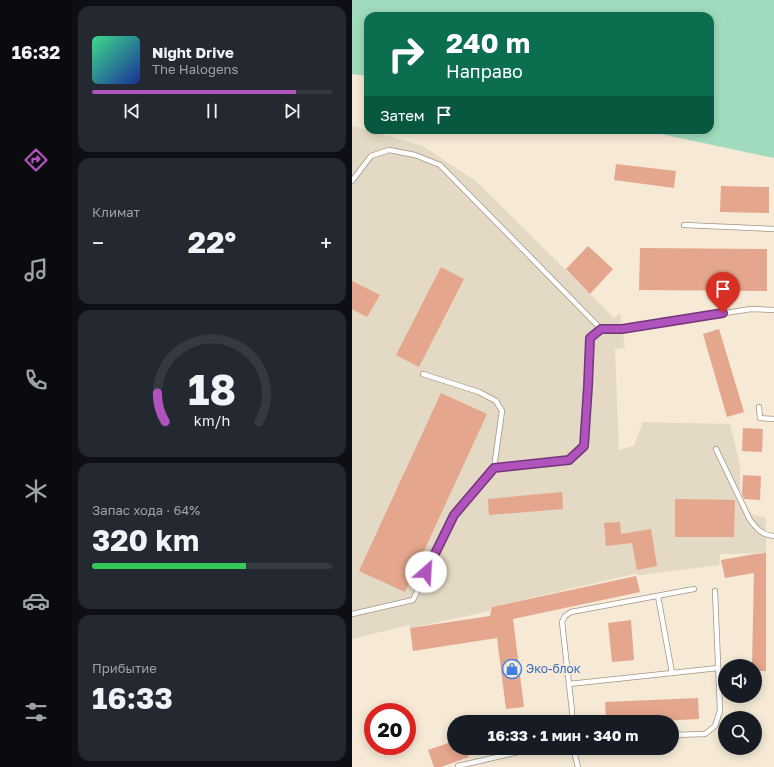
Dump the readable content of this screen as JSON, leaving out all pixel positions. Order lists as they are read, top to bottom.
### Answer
{
  "places": {
    "shop": ["Эко-блок"]
  },
  "page": {
    "tabs": "16:32",
    "turn": ["240 m", "Направо"],
    "song": ["Night Drive", "The Halogens"],
    "then": "Затем",
    "tile": [
      "Климат",
      ["Запас хода · 64%", "320 km"],
      ["Прибытие", "16:33"]
    ],
    "heat": ["−", "22°", "+"],
    "limit": "20",
    "trip": "16:33 · 1 мин · 340 m",
    "gauge": ["18", "km/h"]
  }
}
